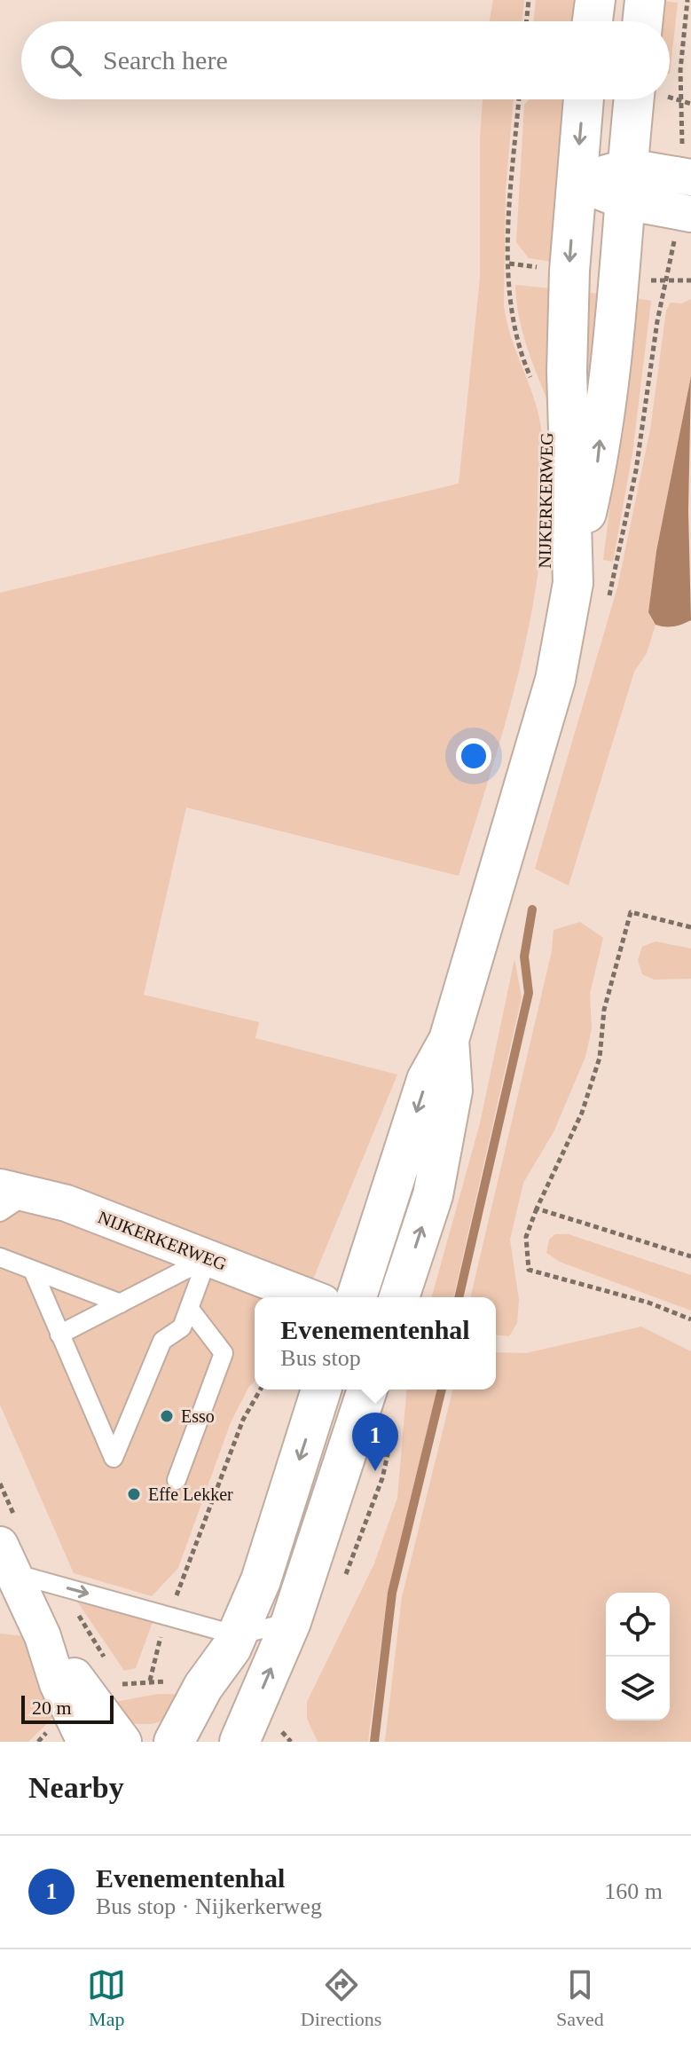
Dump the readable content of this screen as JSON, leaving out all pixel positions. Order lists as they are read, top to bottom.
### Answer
{
  "streets": {
    "street": ["NIJKERKERWEG"]
  },
  "places": ["Esso", "Effe Lekker"],
  "scale_bar": "20 m",
  "page": {
    "search": "Search here",
    "popup": ["Evenementenhal", "Bus stop"],
    "pins": "1",
    "scale": "20 m",
    "heading": "Nearby",
    "list": [
      {
        "mark": "1",
        "name": "Evenementenhal",
        "note": "Bus stop · Nijkerkerweg",
        "value": "160 m"
      }
    ],
    "nav": ["Map", "Directions", "Saved"]
  }
}
